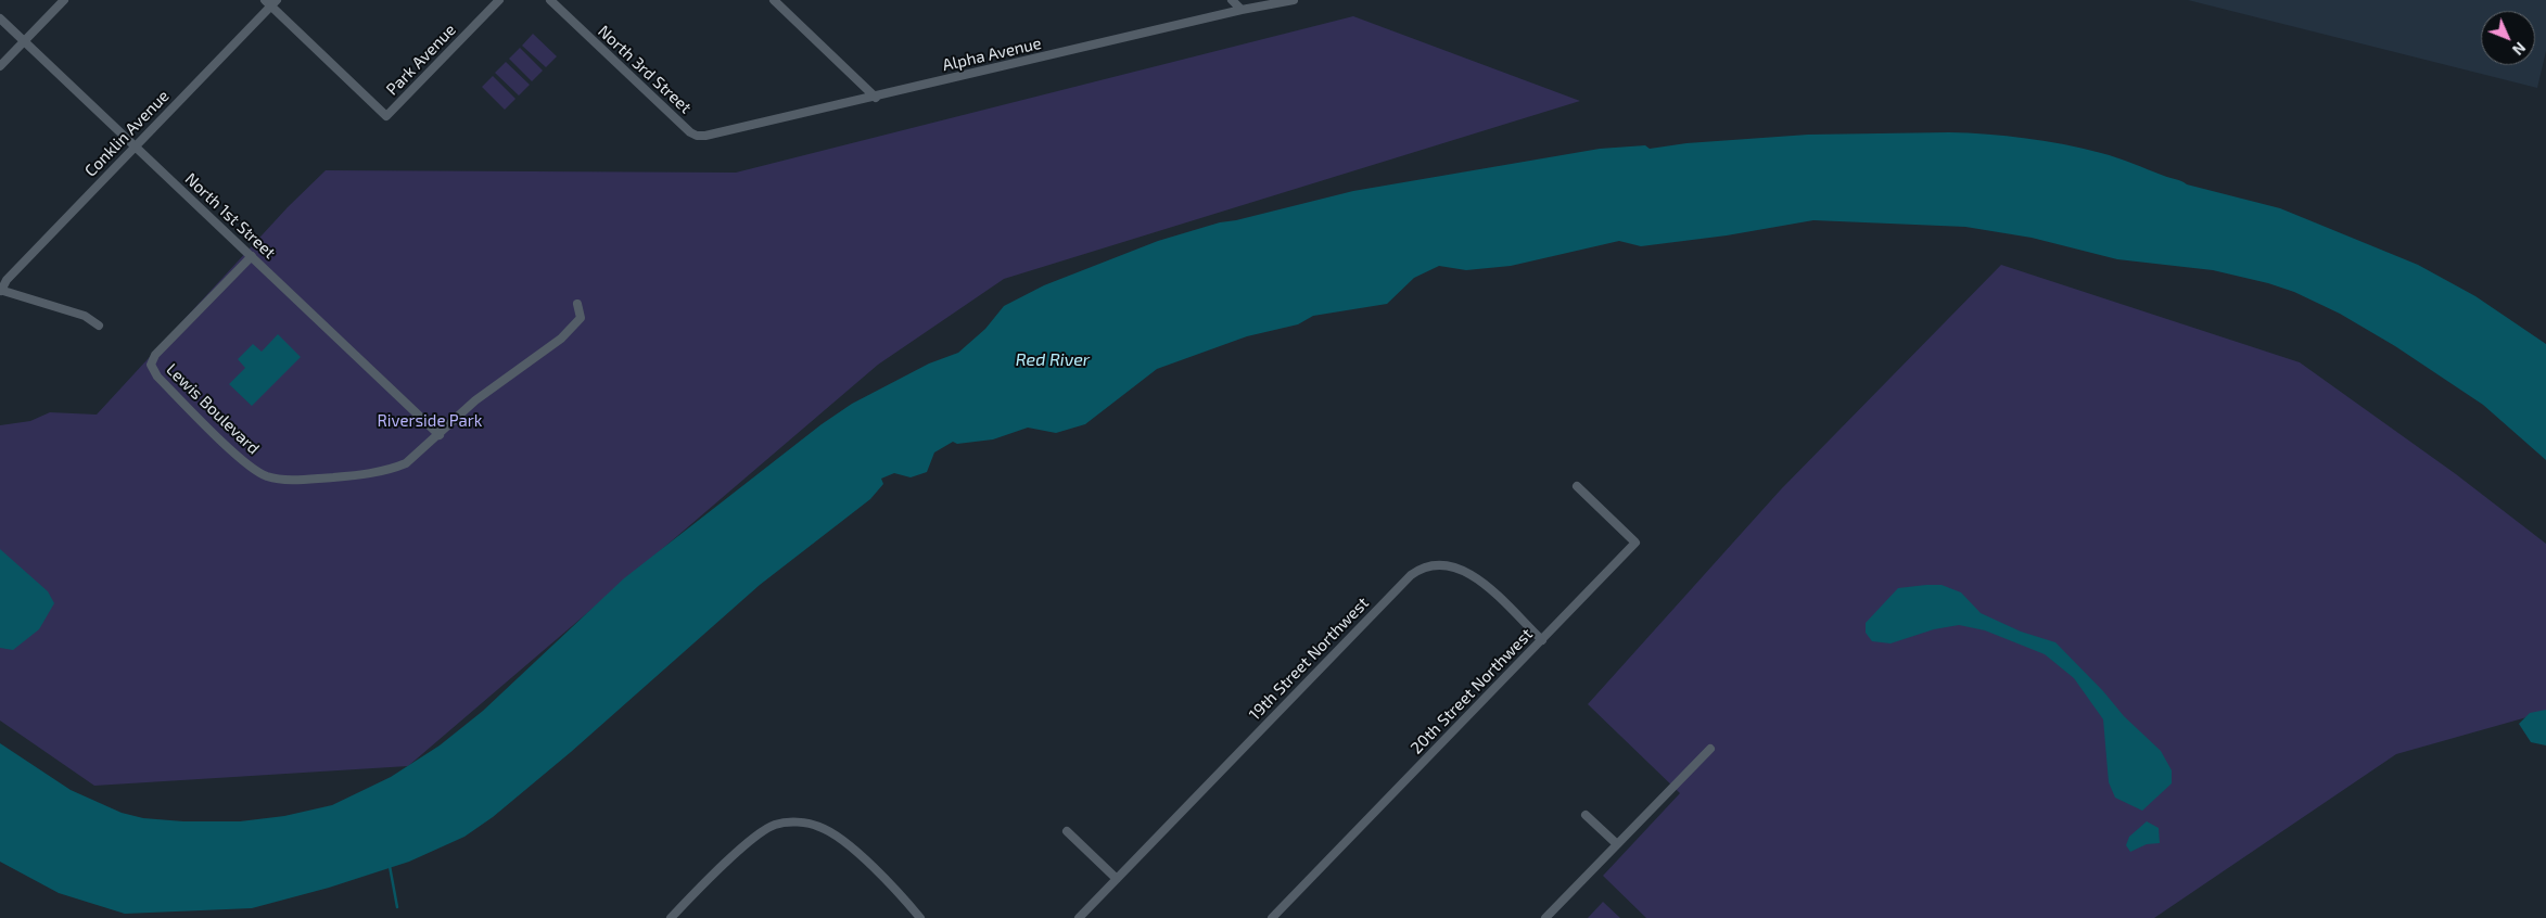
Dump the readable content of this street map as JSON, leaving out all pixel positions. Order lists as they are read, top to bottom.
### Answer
{
  "streets": {
    "street": [
      "Alpha Avenue",
      "Park Avenue",
      "North 3rd Street",
      "Conklin Avenue",
      "North 1st Street",
      "Lewis Boulevard",
      "19th Street Northwest",
      "20th Street Northwest"
    ]
  },
  "crossings": [
    ["Alpha Avenue", "North 3rd Street"],
    ["Park Avenue", "Conklin Avenue"],
    ["Conklin Avenue", "North 1st Street"],
    ["North 1st Street", "Lewis Boulevard"],
    ["19th Street Northwest", "20th Street Northwest"]
  ],
  "water": ["Red River"],
  "parks": ["Riverside Park"],
  "north": "bottom right"
}
